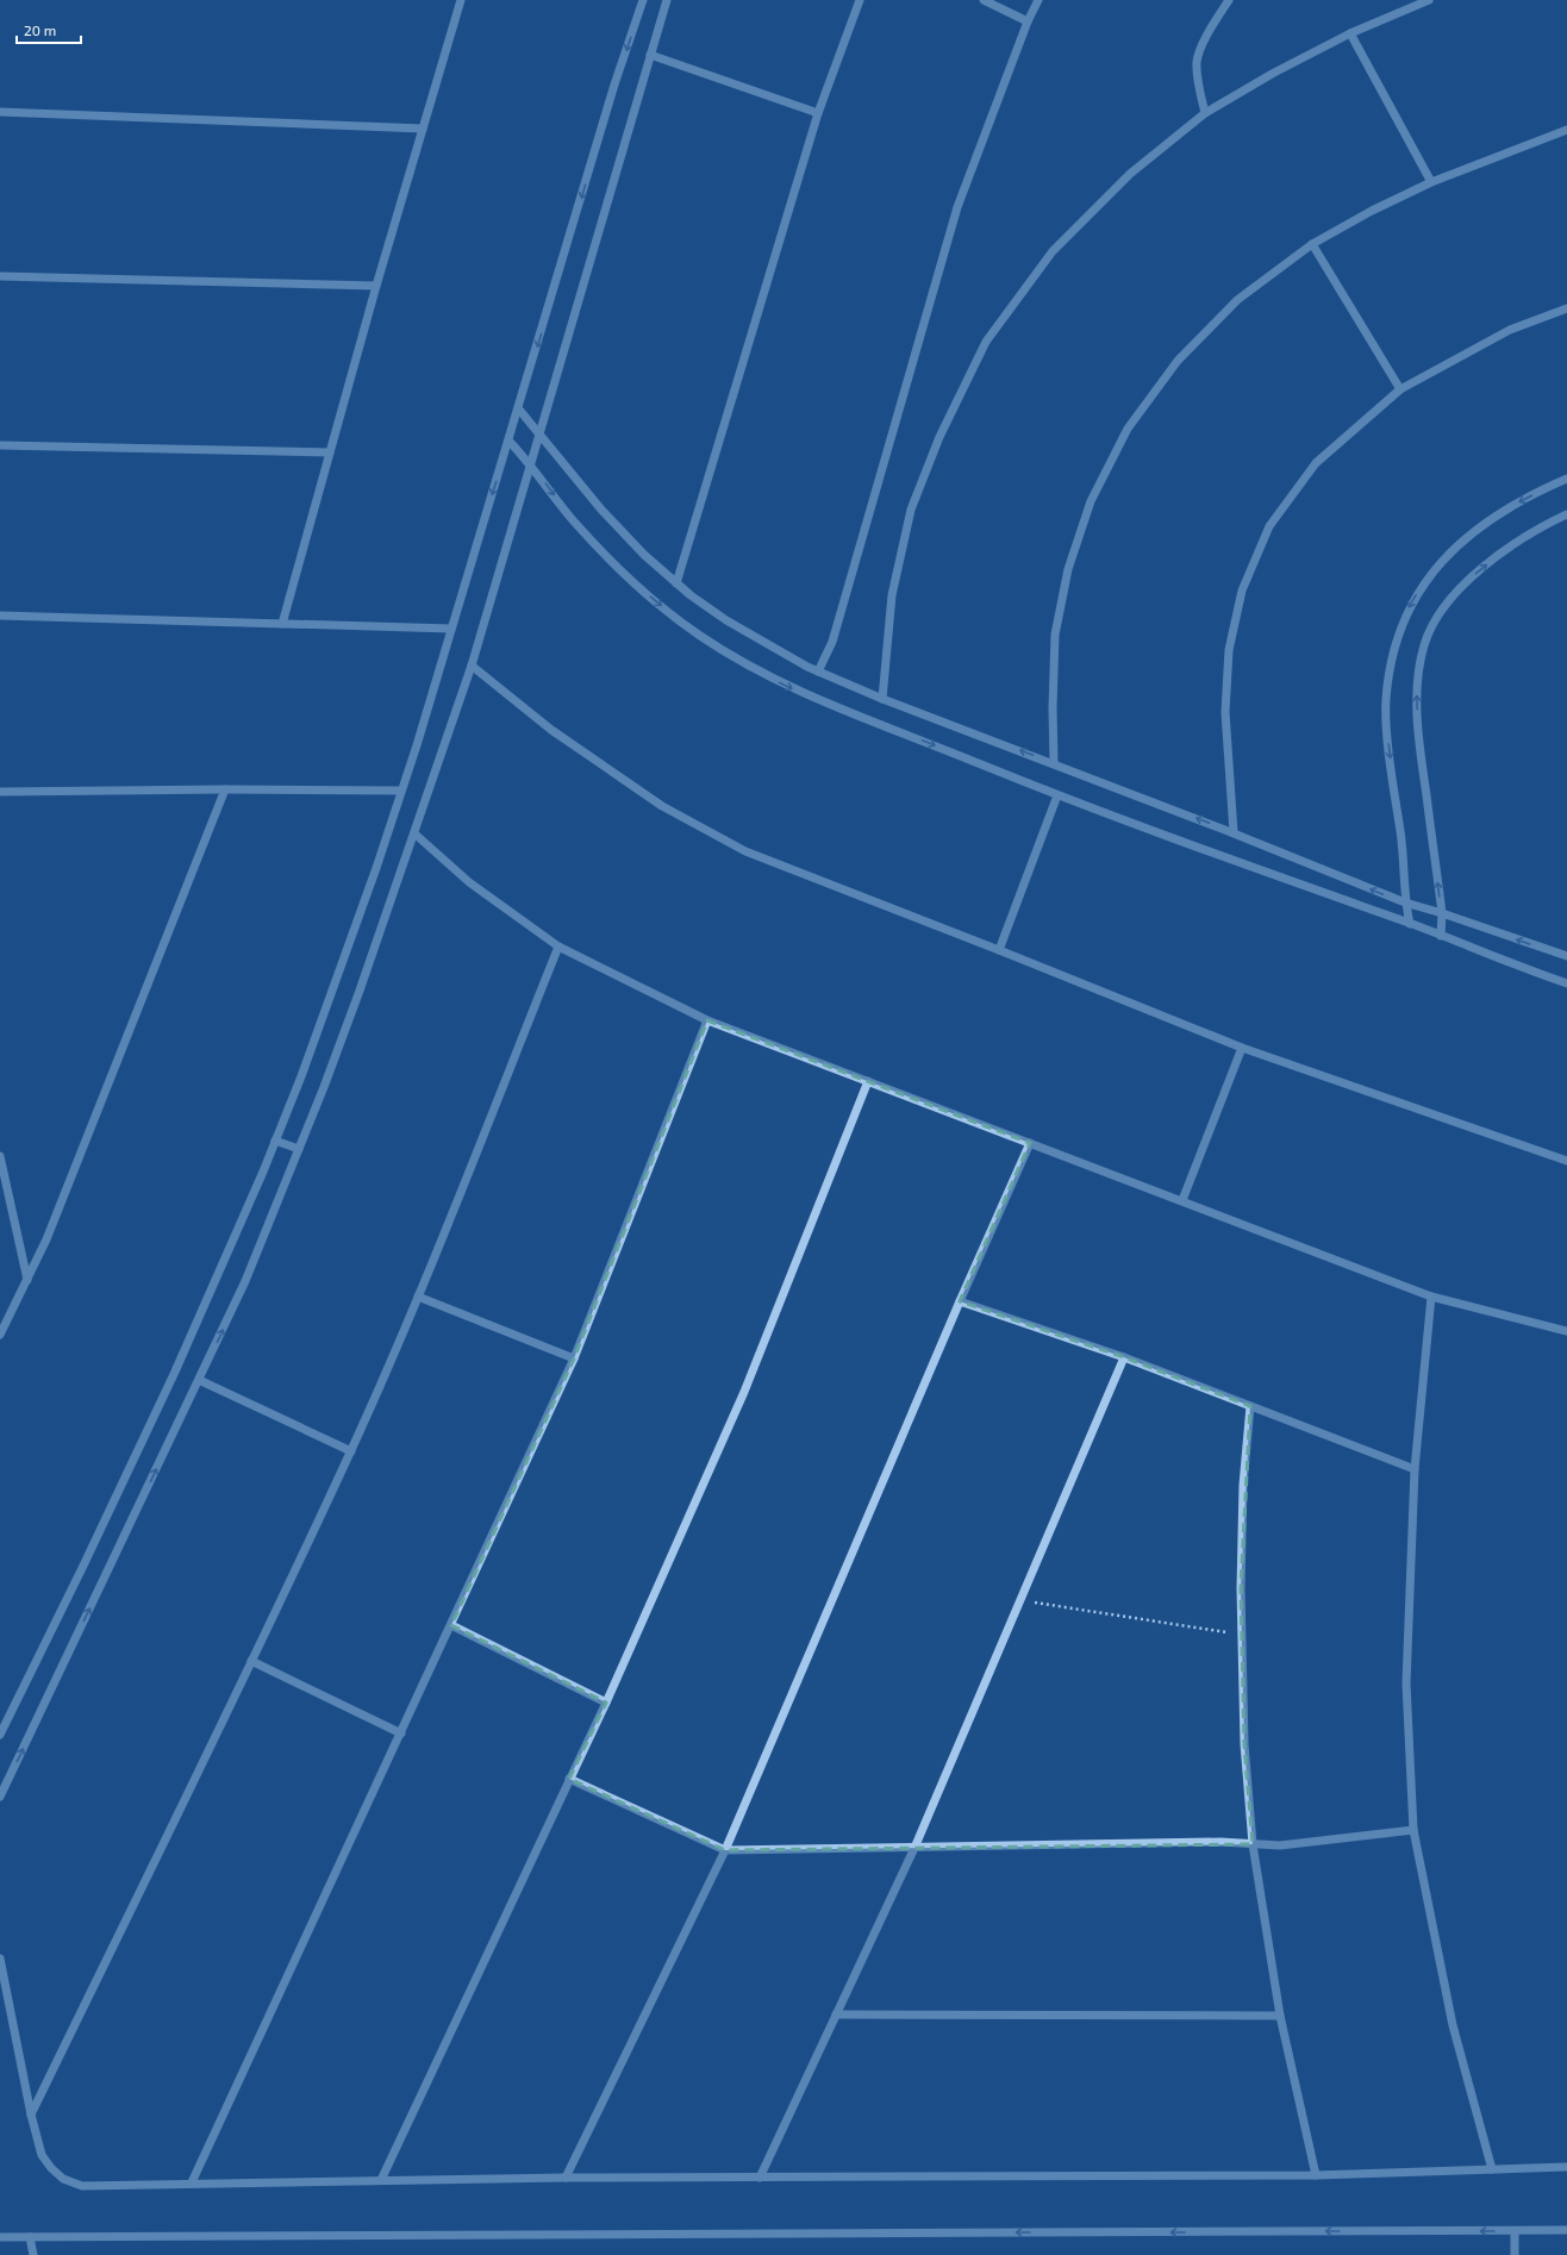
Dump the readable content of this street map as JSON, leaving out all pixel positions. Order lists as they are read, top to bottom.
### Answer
{
  "scale_bar": "20 m"
}
